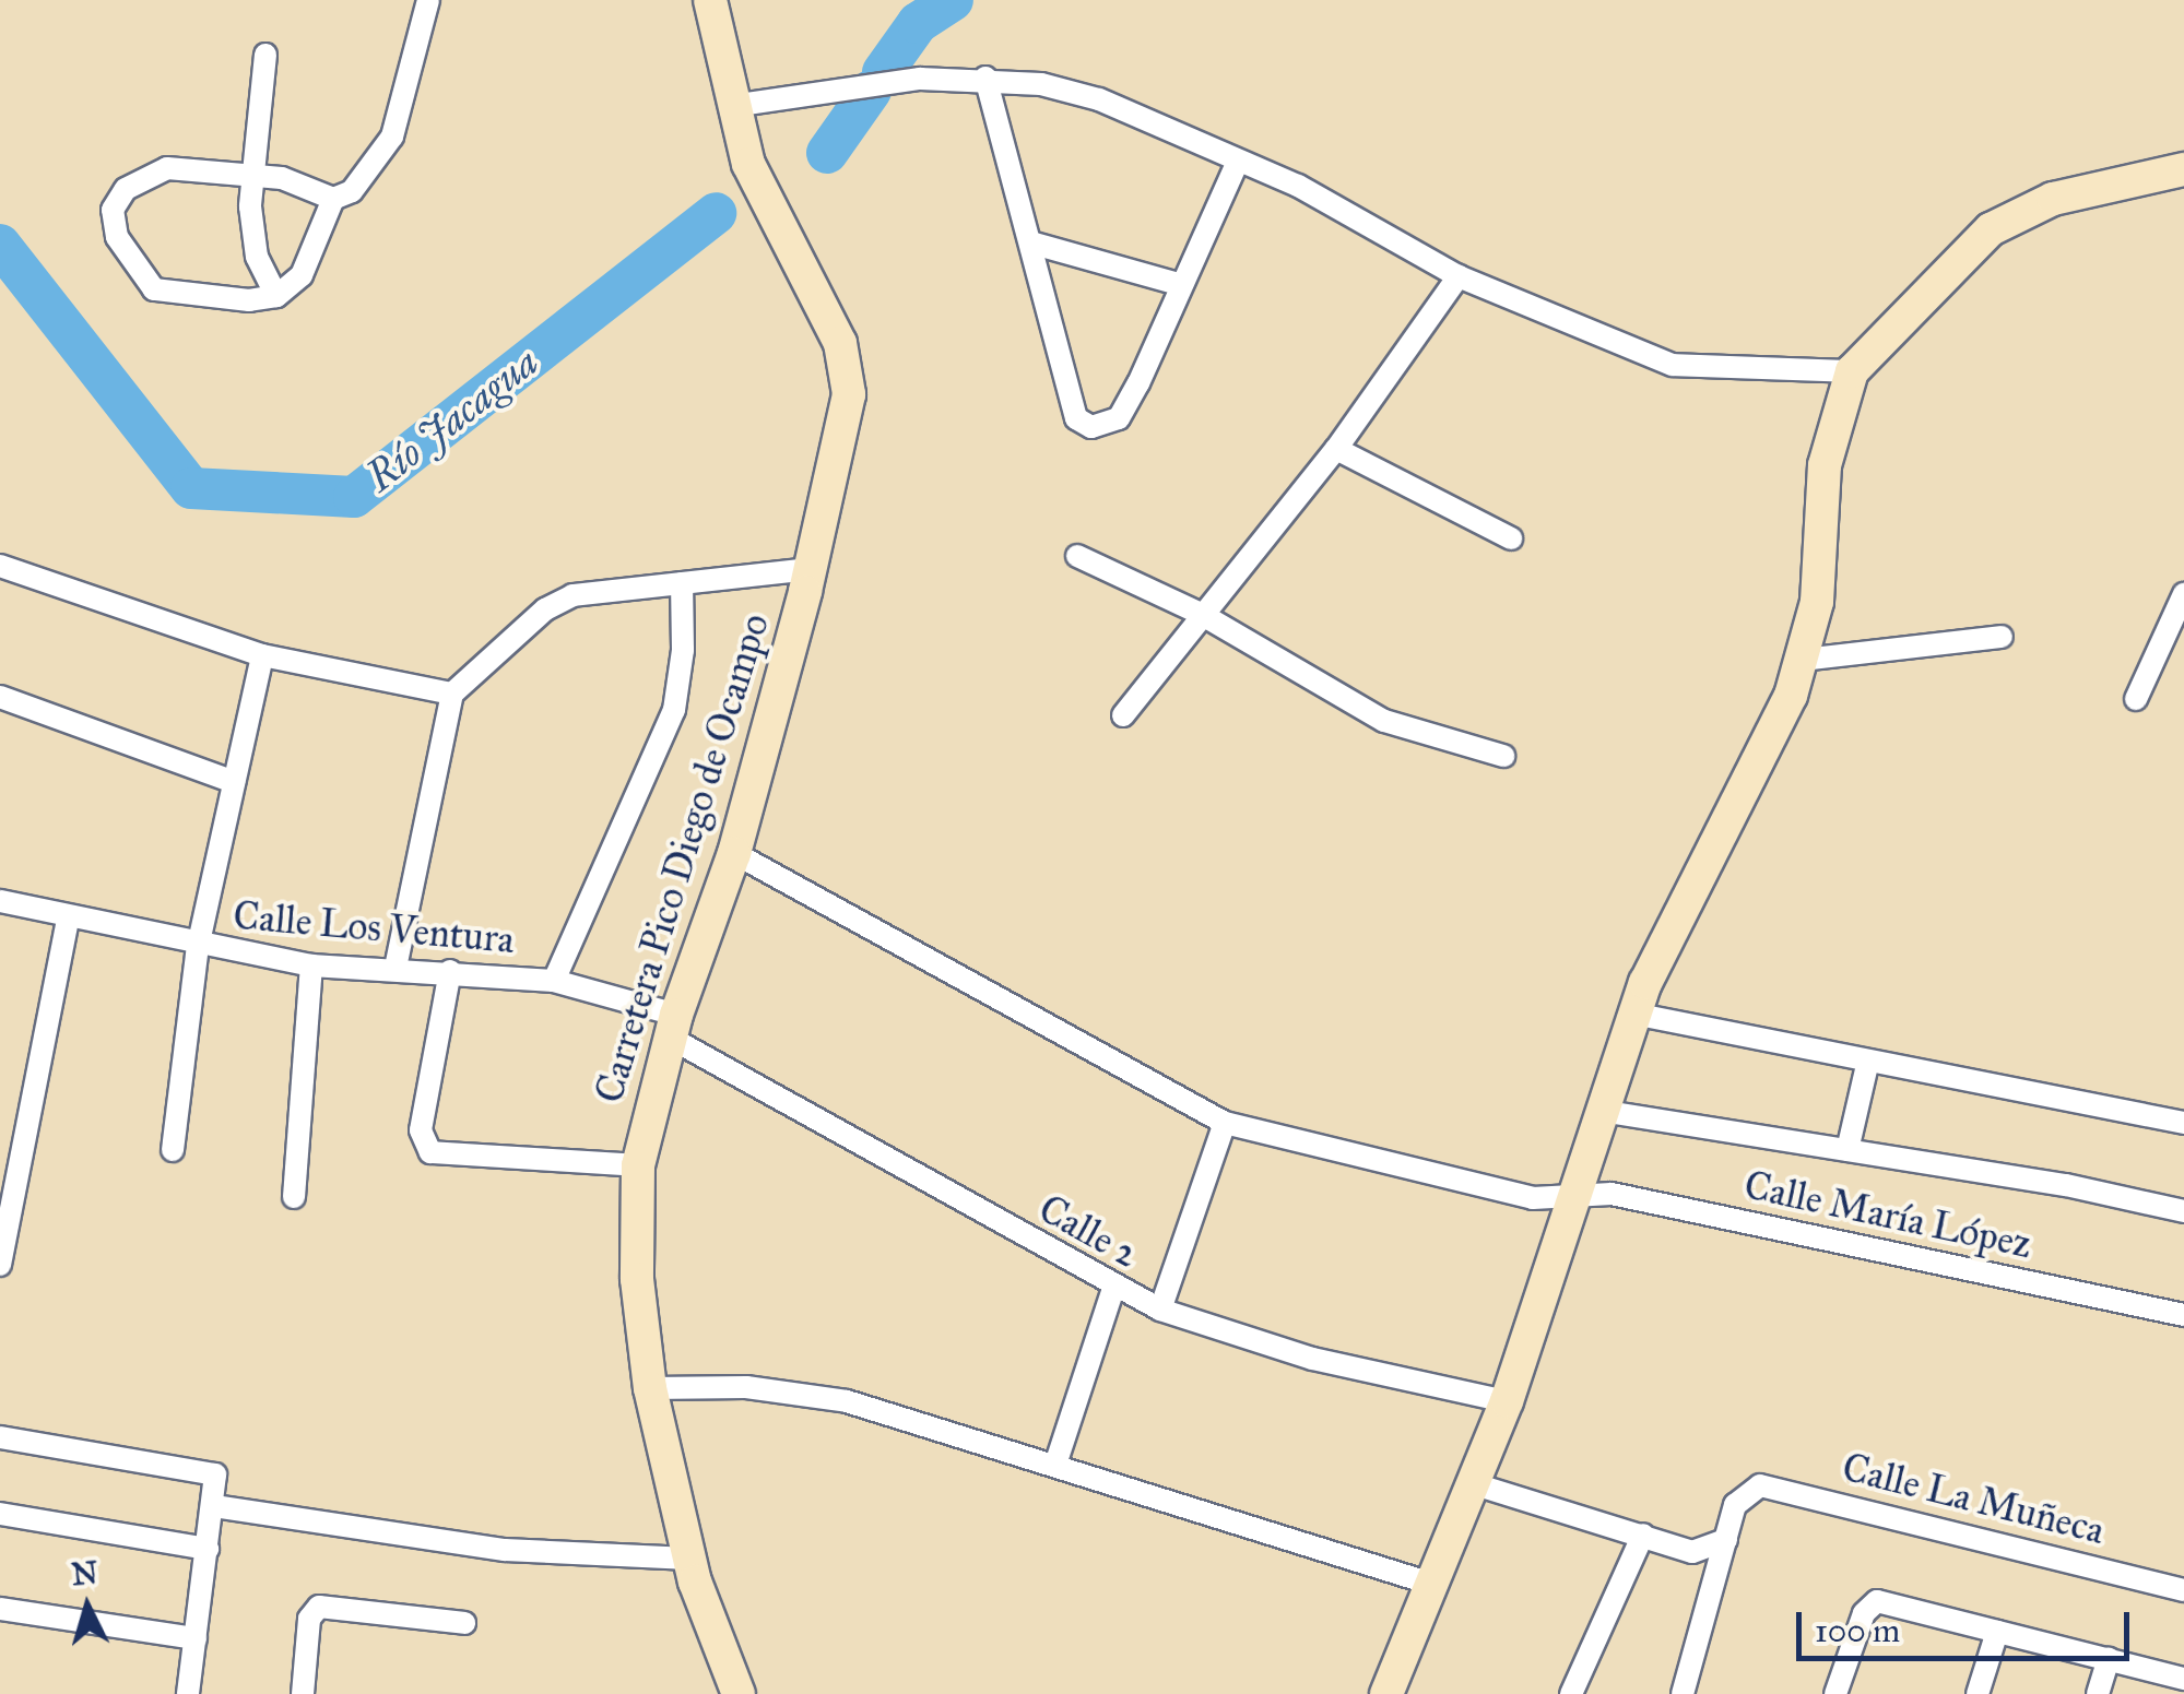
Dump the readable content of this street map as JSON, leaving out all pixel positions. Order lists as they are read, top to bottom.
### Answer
{
  "streets": {
    "street": [
      "Carretera Pico Diego de Ocampo",
      "Calle Los Ventura",
      "Calle María López",
      "Calle 2",
      "Calle La Muñeca"
    ]
  },
  "crossings": [
    ["Carretera Pico Diego de Ocampo", "Calle Los Ventura"],
    ["Carretera Pico Diego de Ocampo", "Calle María López"],
    ["Carretera Pico Diego de Ocampo", "Calle 2"],
    ["Calle Los Ventura", "Calle 2"]
  ],
  "water": ["Río Jacagua"],
  "scale_bar": "100 m",
  "north": "top"
}
